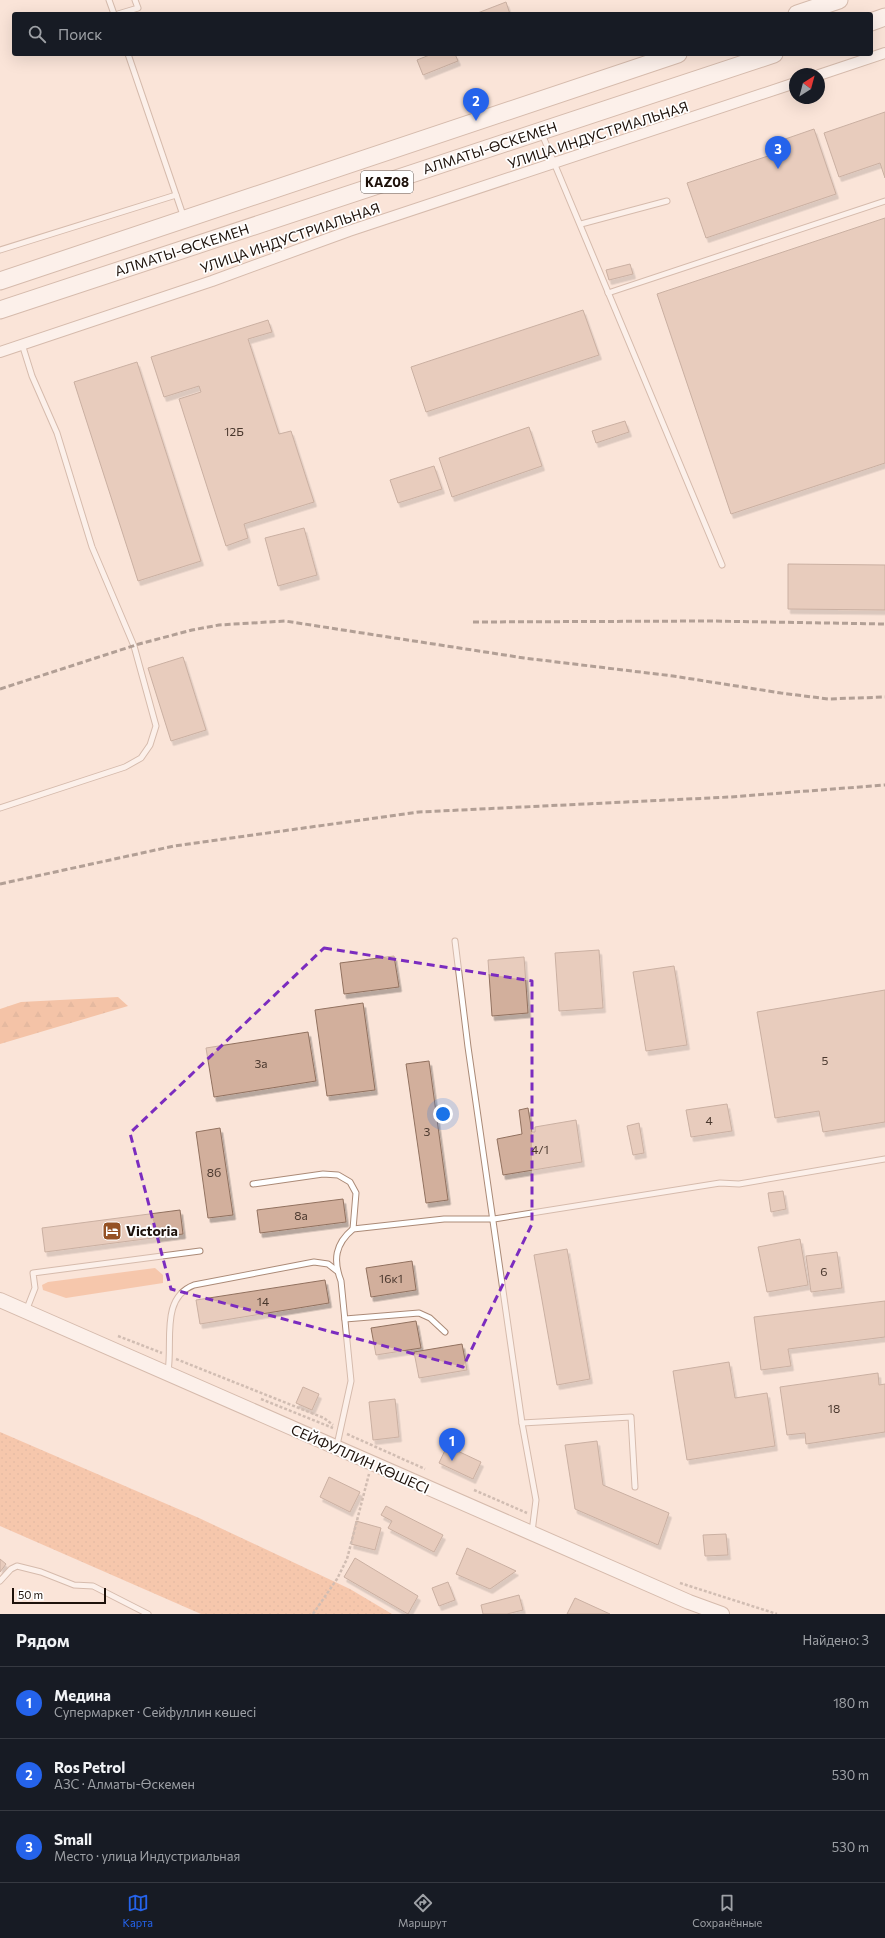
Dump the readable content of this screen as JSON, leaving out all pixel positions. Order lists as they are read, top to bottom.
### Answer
{
  "streets": {
    "highway": ["АЛМАТЫ-ӨСКЕМЕН", "KAZ08"],
    "main road": ["СЕЙФУЛЛИН КӨШЕСІ"],
    "street": ["УЛИЦА ИНДУСТРИАЛЬНАЯ"]
  },
  "places": {
    "hotel": ["Victoria"]
  },
  "house_numbers": [
    "12Б",
    "5",
    "3а",
    "4",
    "3",
    "4/1",
    "8б",
    "8а",
    "6",
    "16к1",
    "14",
    "18"
  ],
  "scale_bar": "50 m",
  "north": "top right",
  "page": {
    "search": "Поиск",
    "pins": ["2", "3", "1"],
    "scale": "50 m",
    "heading": ["Рядом", "Найдено: 3"],
    "list": [
      {
        "mark": "1",
        "name": "Медина",
        "note": "Супермаркет · Сейфуллин көшесі",
        "value": "180 m"
      },
      {
        "mark": "2",
        "name": "Ros Petrol",
        "note": "АЗС · Алматы-Өскемен",
        "value": "530 m"
      },
      {
        "mark": "3",
        "name": "Small",
        "note": "Место · улица Индустриальная",
        "value": "530 m"
      }
    ],
    "nav": ["Карта", "Маршрут", "Сохранённые"]
  }
}
